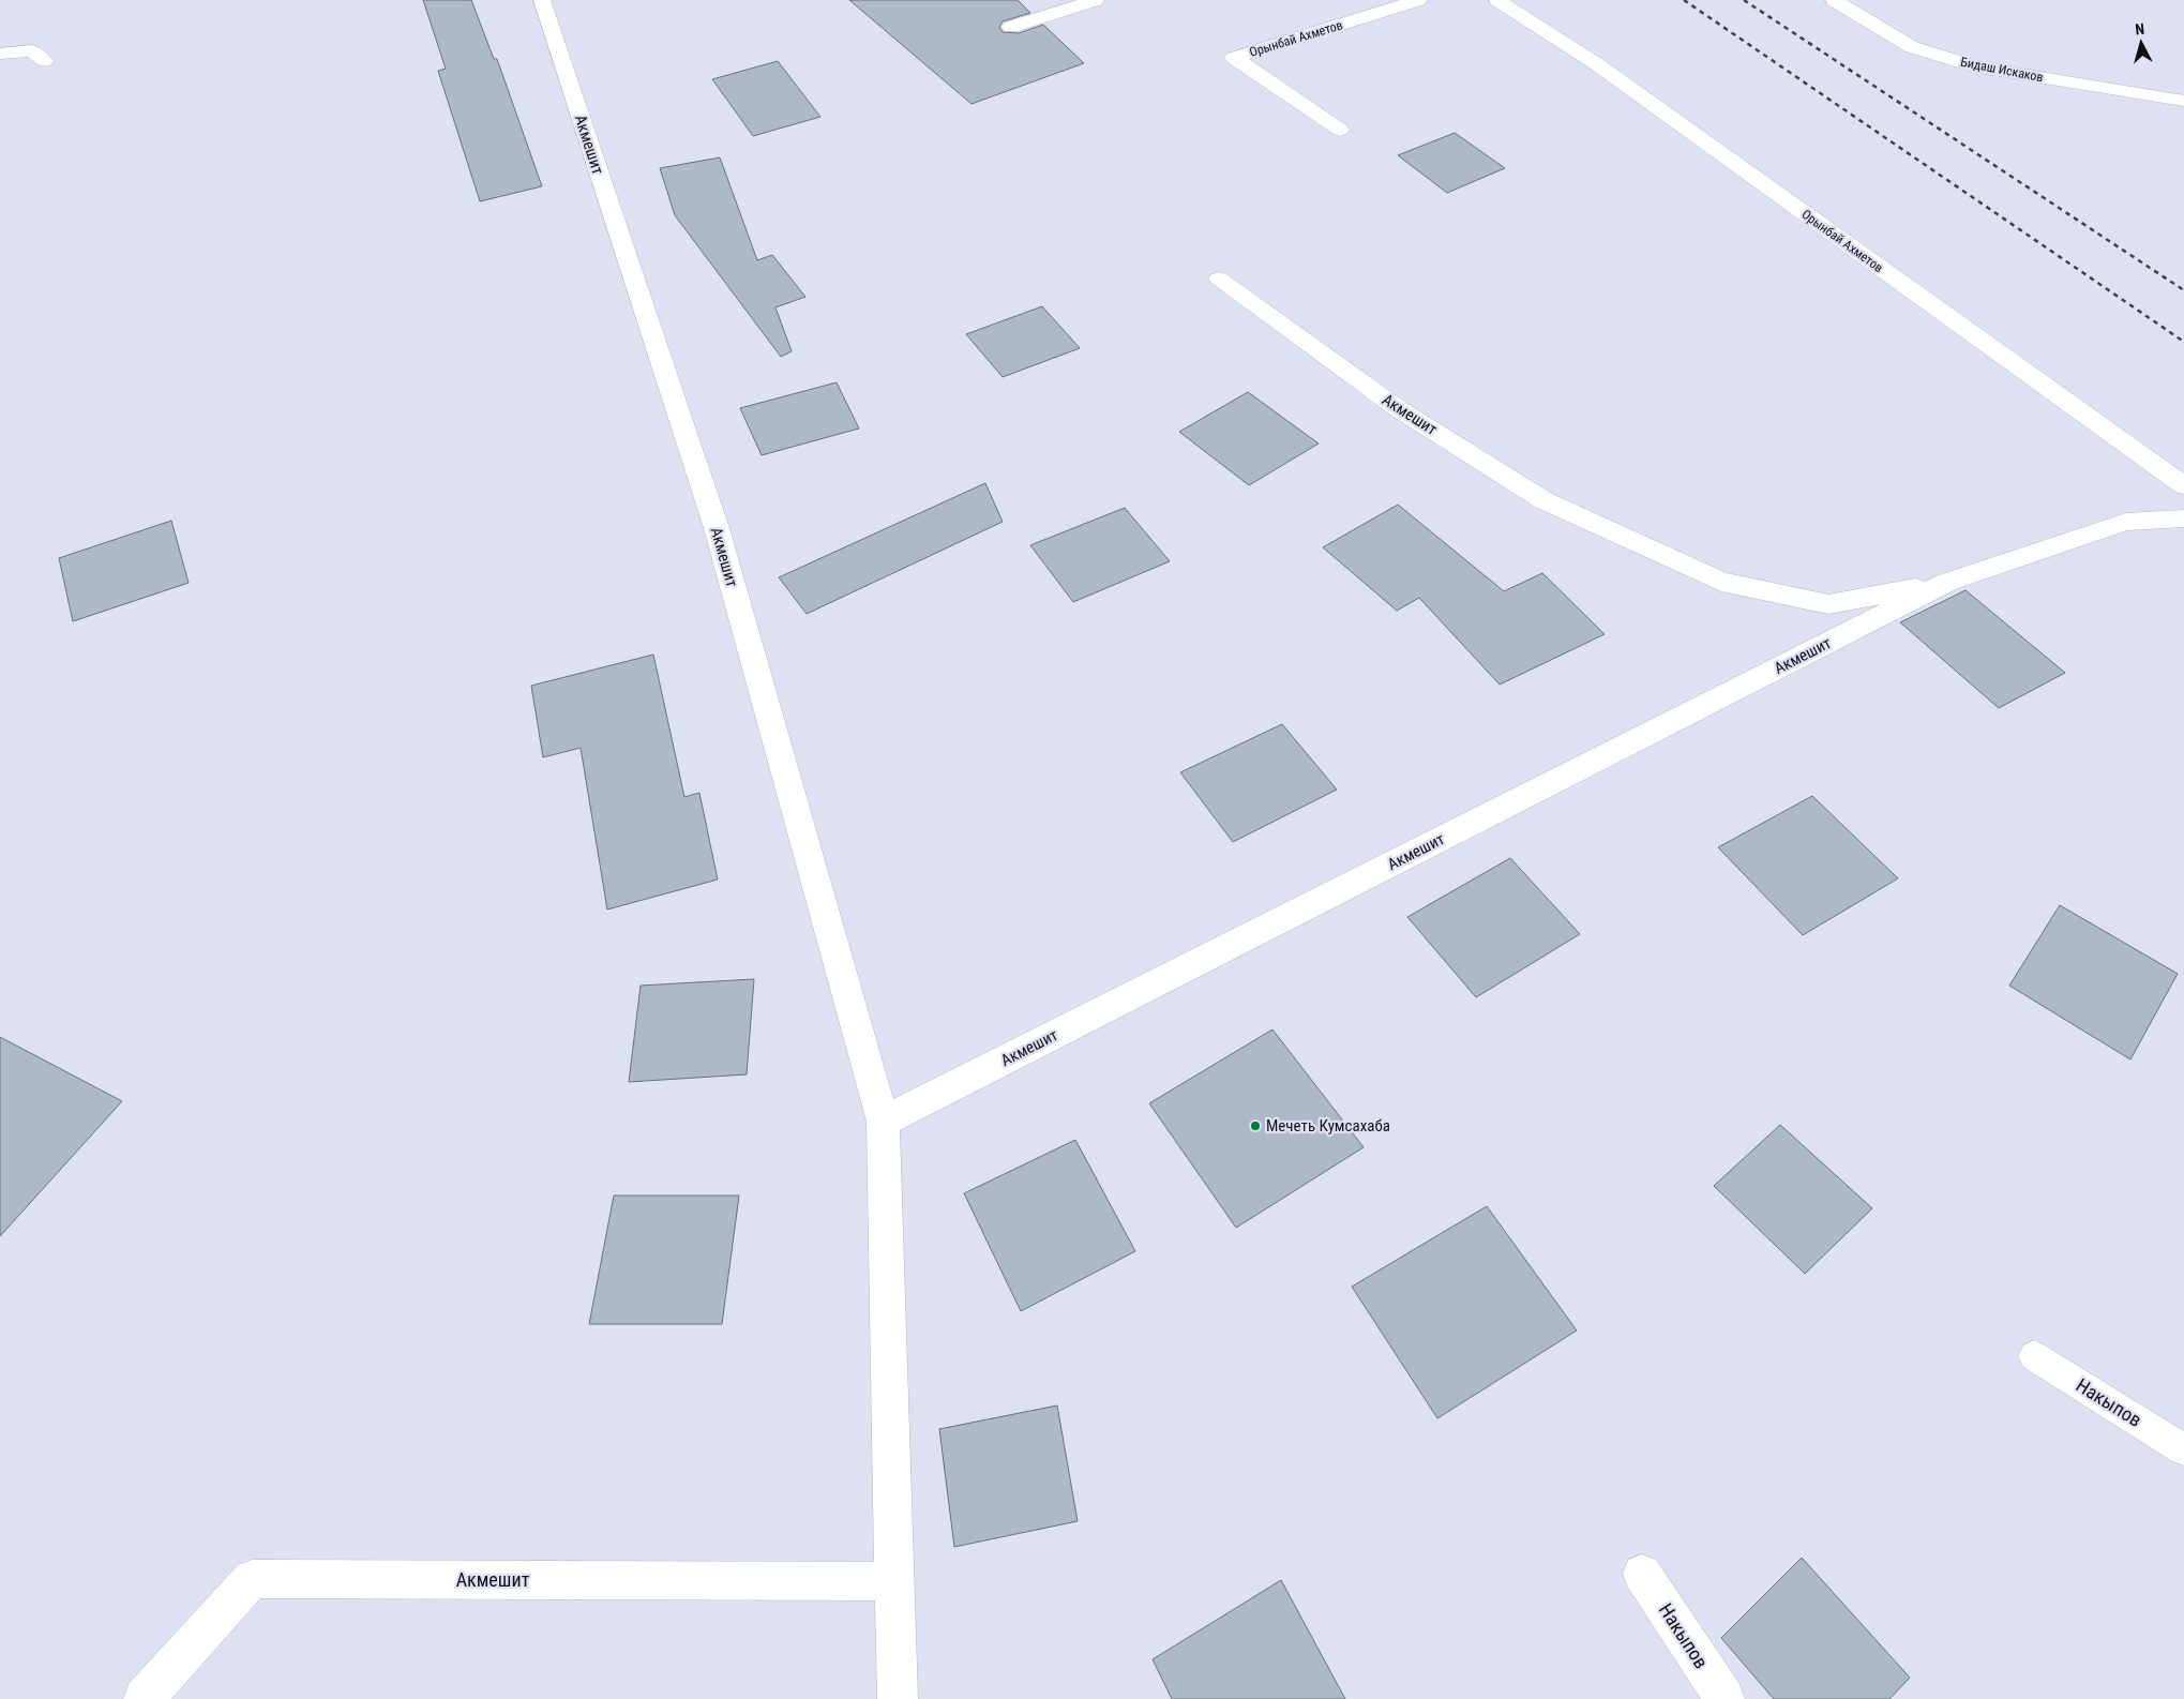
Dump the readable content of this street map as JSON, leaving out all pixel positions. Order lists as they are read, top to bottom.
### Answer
{
  "streets": {
    "street": [
      "Орынбай Ахметов",
      "Бидаш Искаков",
      "Акмешит",
      "Накыпов"
    ]
  },
  "places": ["Мечеть Кумсахаба"],
  "north": "top"
}
